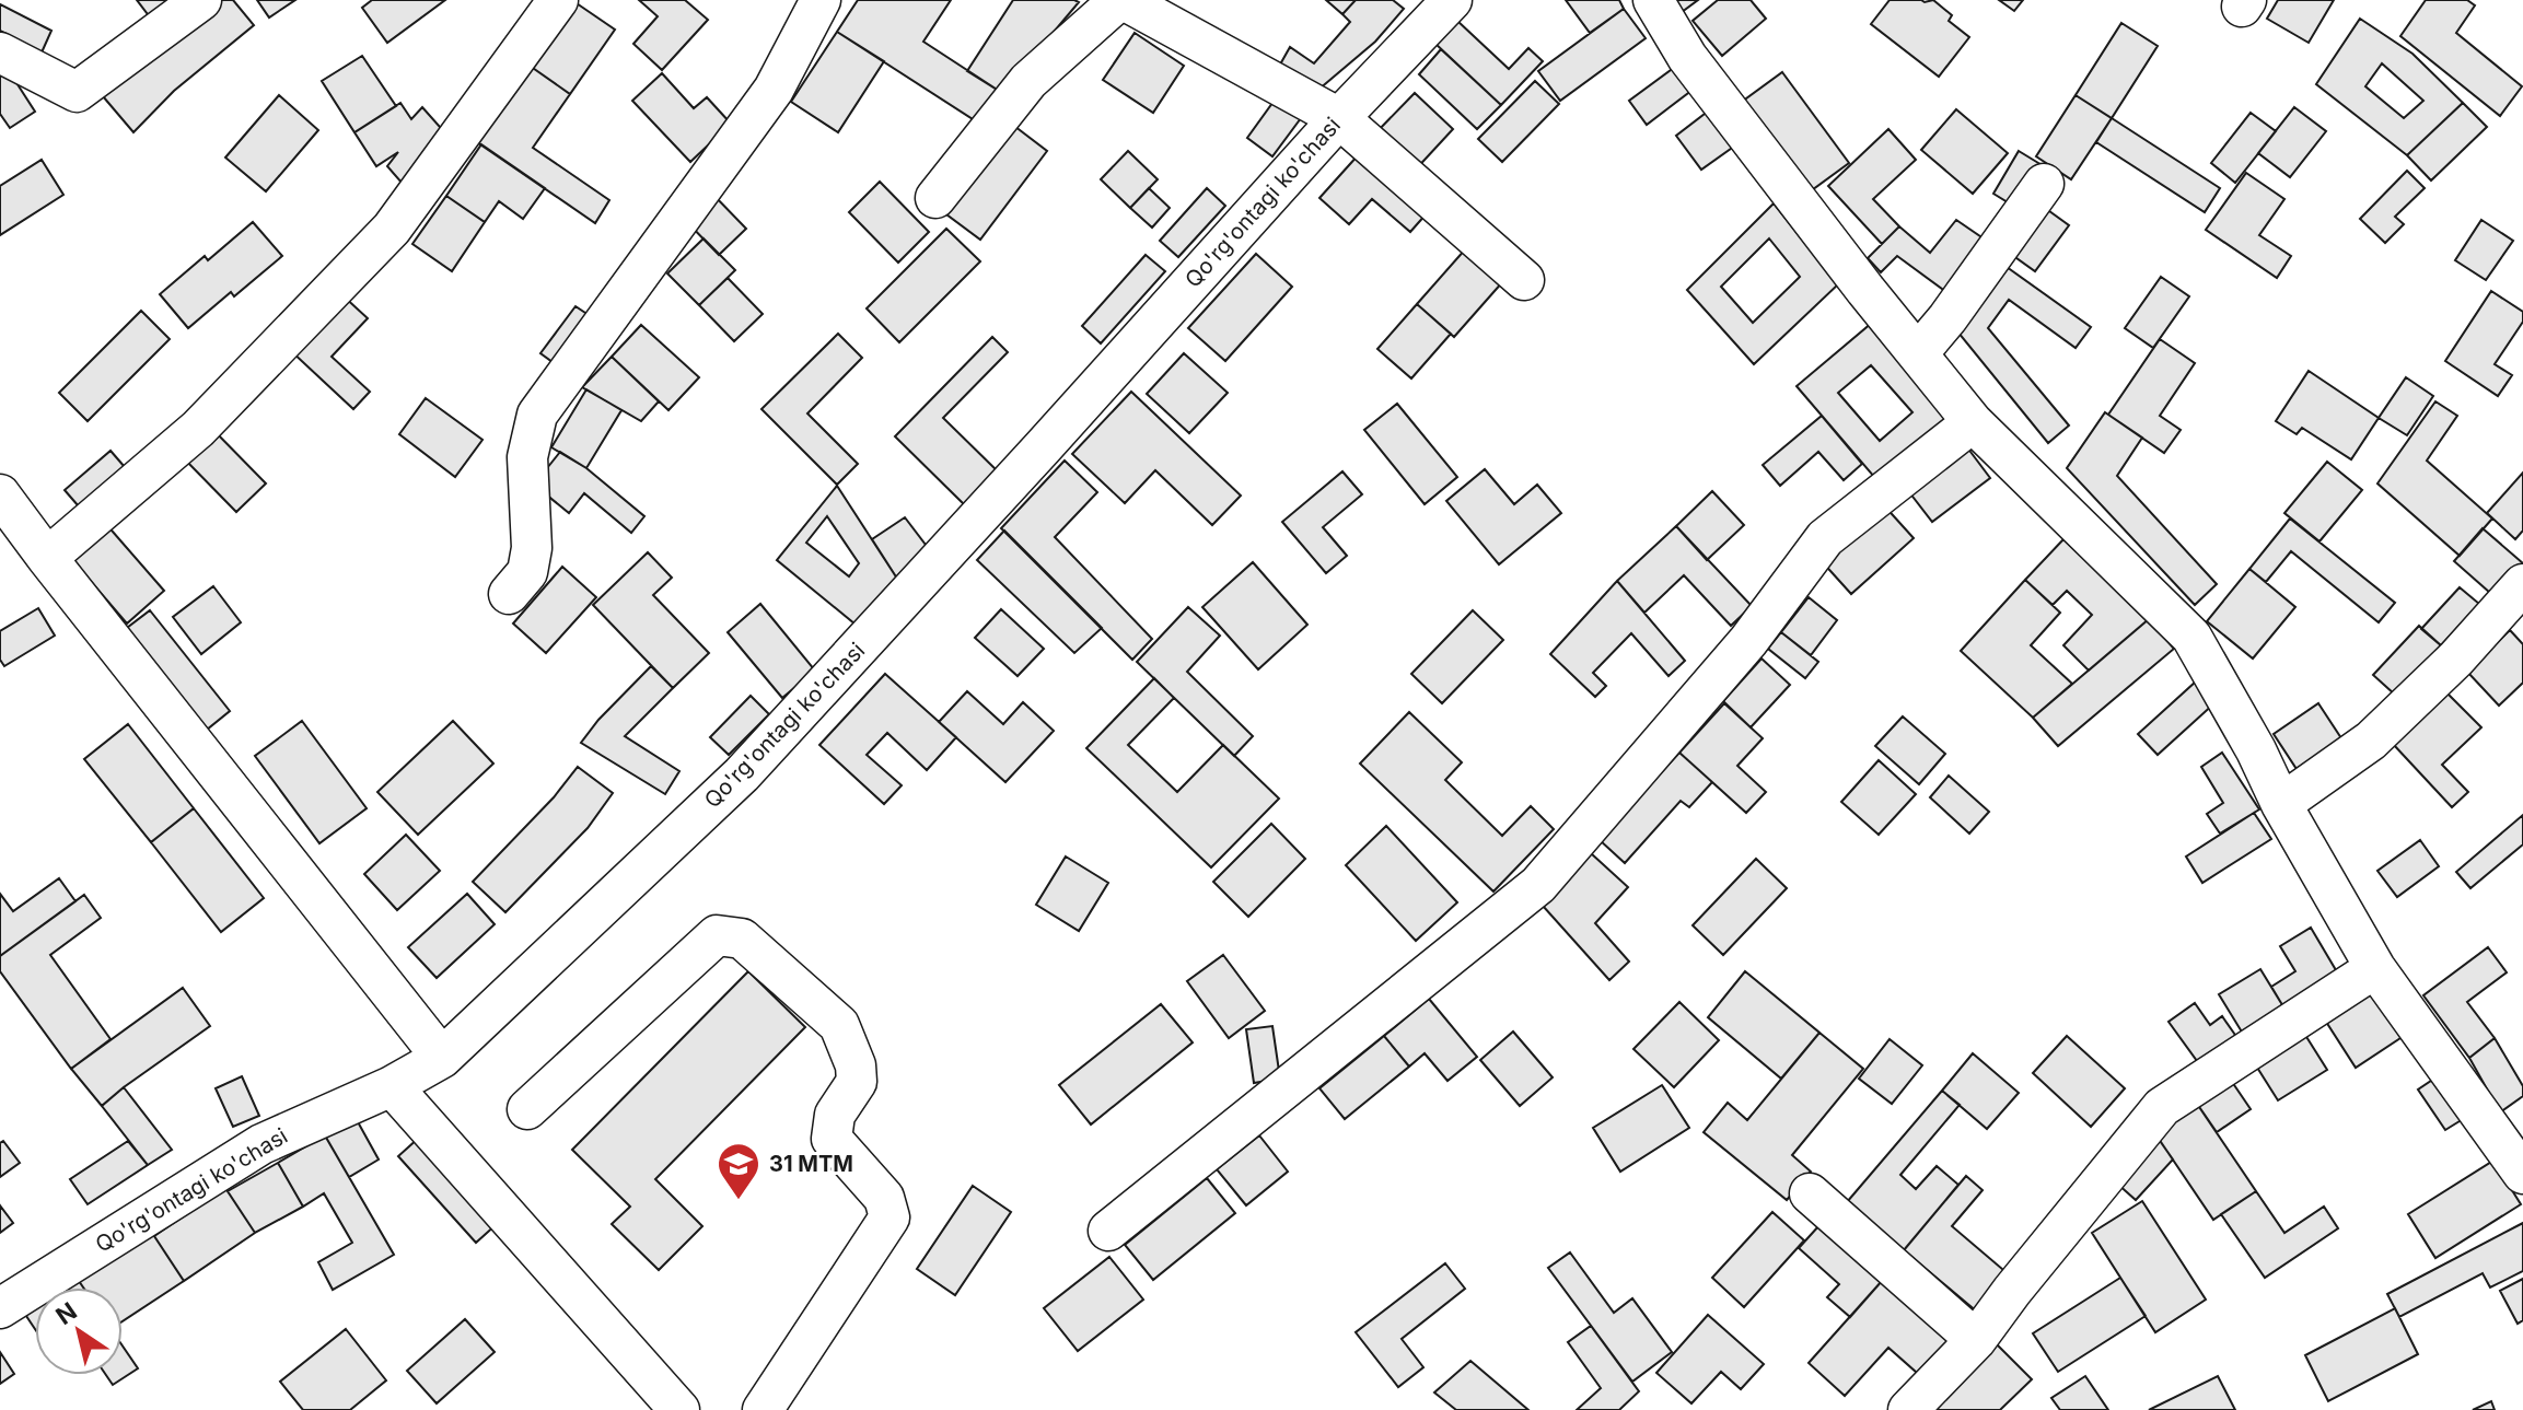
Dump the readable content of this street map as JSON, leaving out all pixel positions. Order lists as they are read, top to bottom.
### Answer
{
  "streets": {
    "street": ["Qo'rg'ontagi ko'chasi"]
  },
  "places": {
    "school or university": ["31 MTM"]
  },
  "north": "top left"
}
